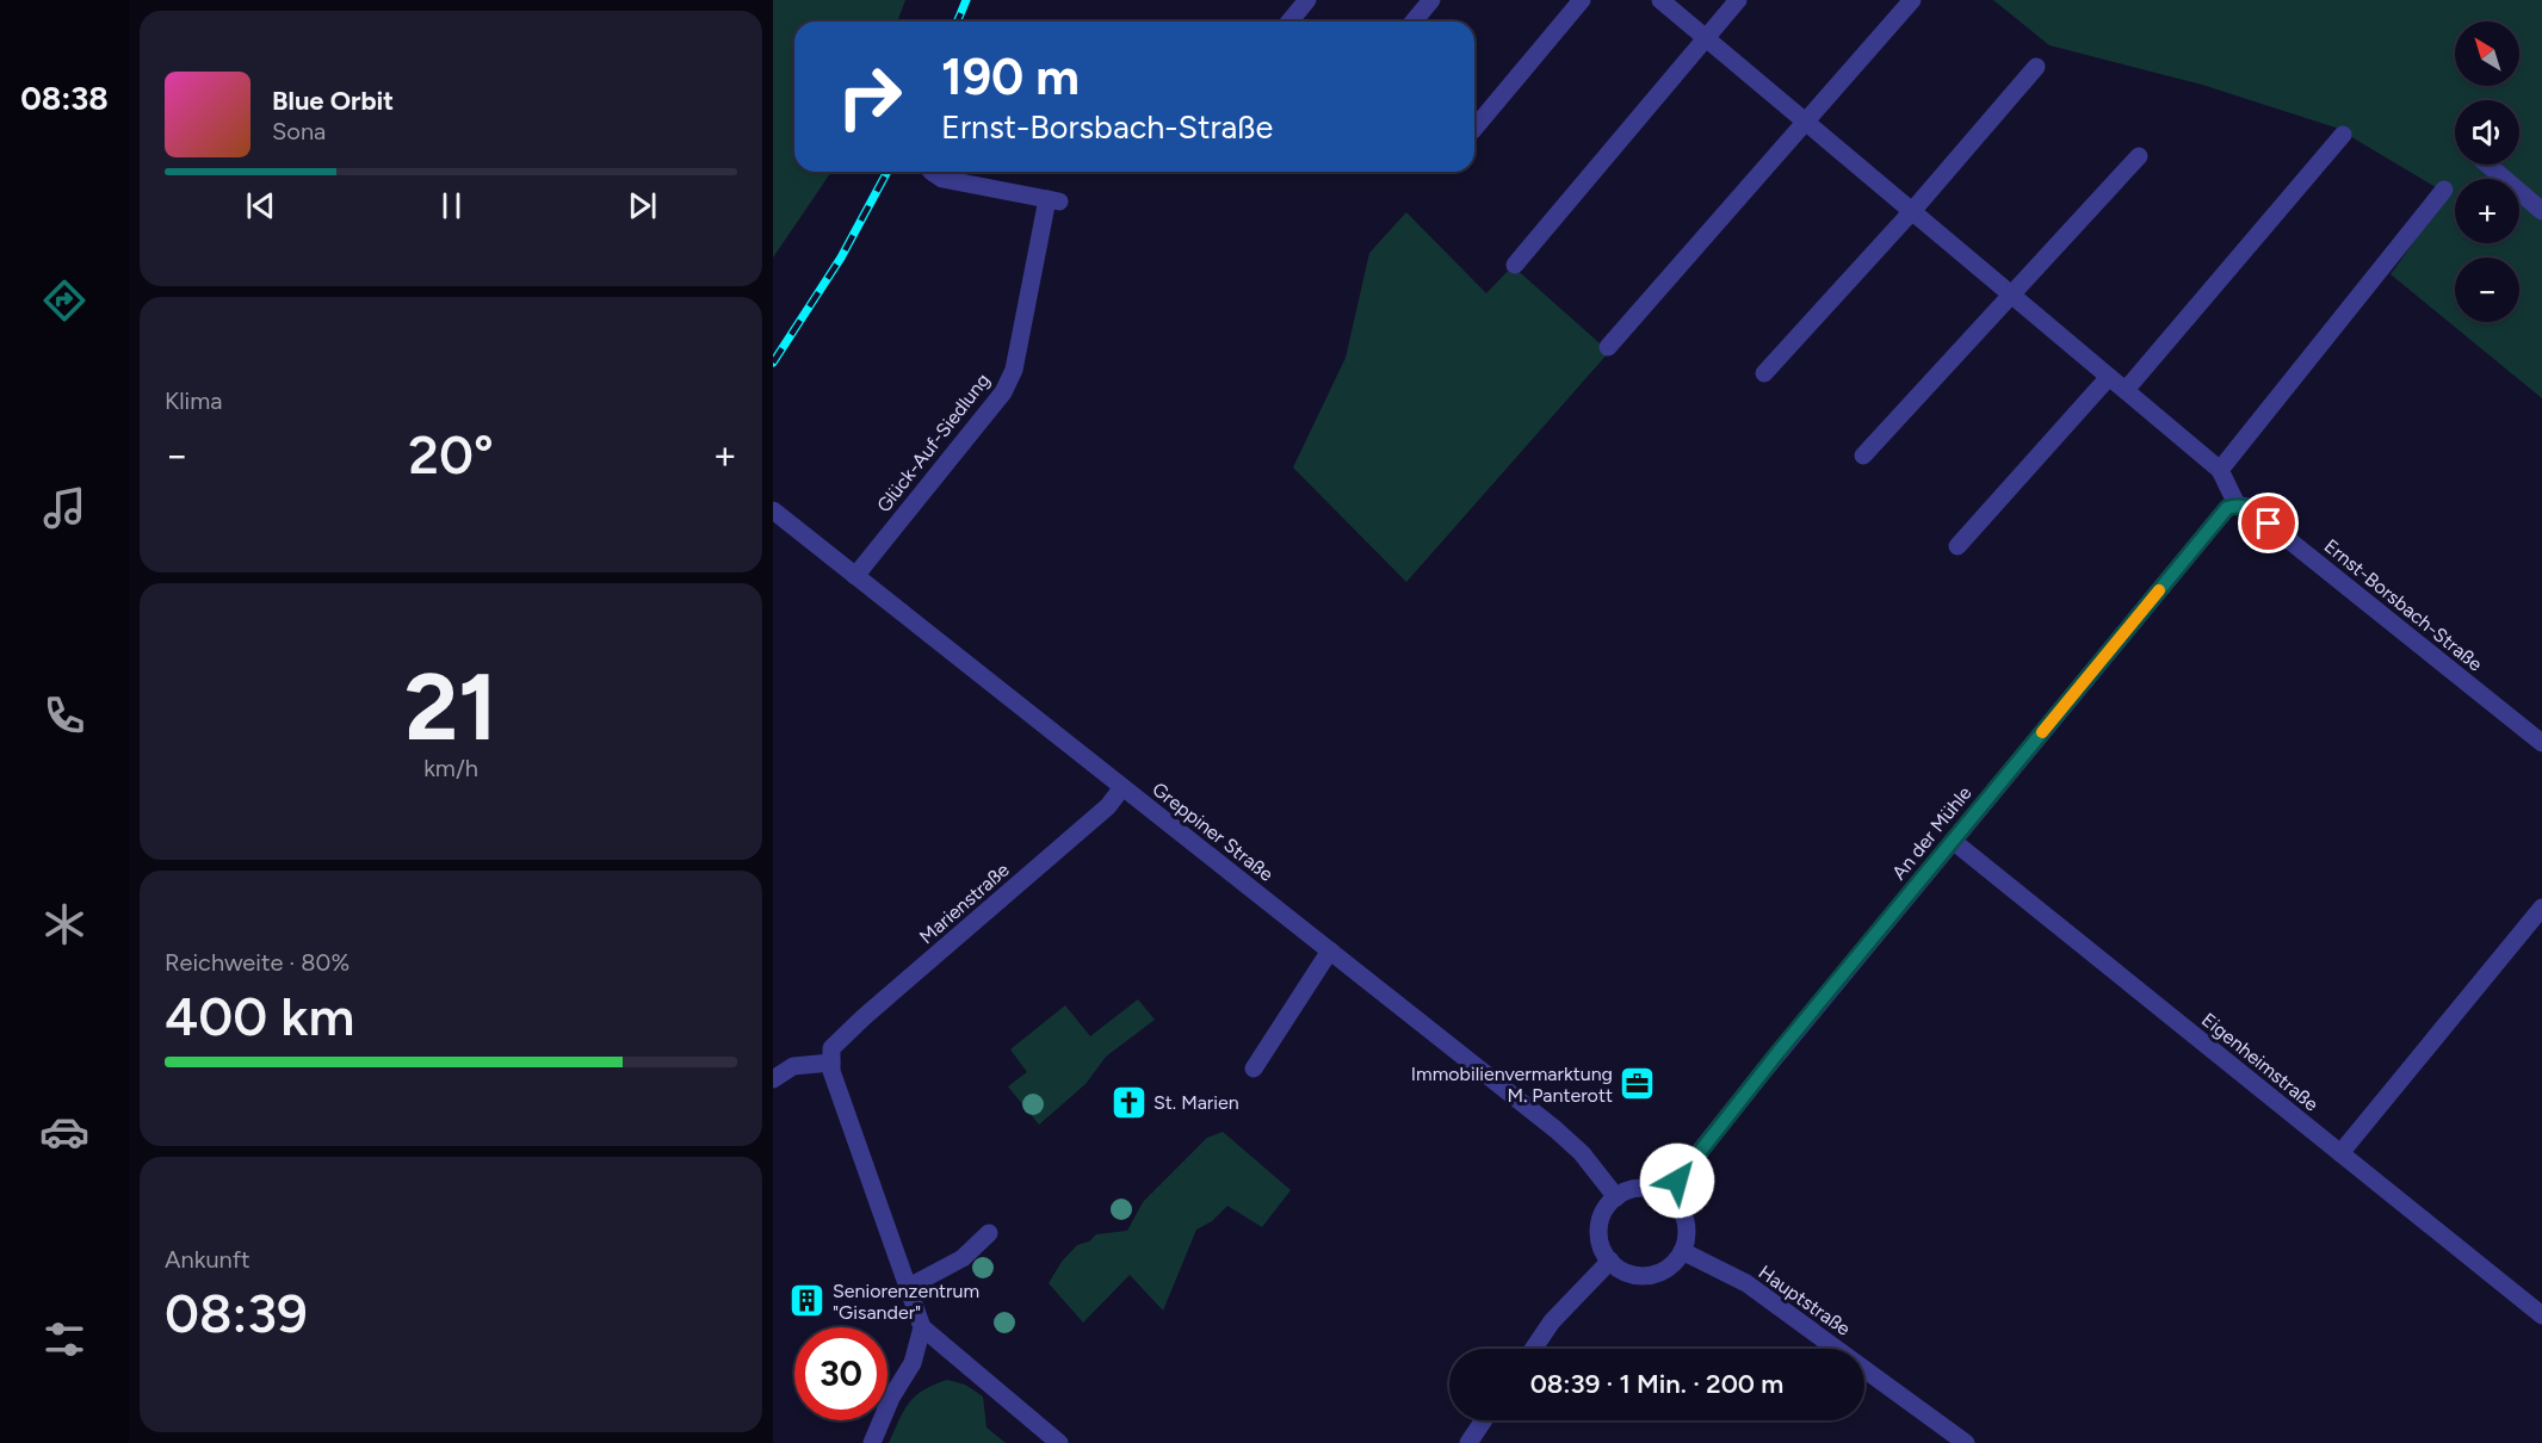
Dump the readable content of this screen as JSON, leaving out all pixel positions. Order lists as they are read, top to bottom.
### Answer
{
  "streets": {
    "street": [
      "Glück-Auf-Siedlung",
      "Ernst-Borsbach-Straße",
      "Greppiner Straße",
      "An der Mühle",
      "Marienstraße",
      "Eigenheimstraße",
      "Hauptstraße"
    ]
  },
  "crossings": [
    ["Glück-Auf-Siedlung", "Greppiner Straße"],
    ["Ernst-Borsbach-Straße", "An der Mühle"],
    ["Greppiner Straße", "An der Mühle"],
    ["Greppiner Straße", "Marienstraße"],
    ["Greppiner Straße", "Hauptstraße"],
    ["An der Mühle", "Eigenheimstraße"],
    ["An der Mühle", "Hauptstraße"]
  ],
  "places": {
    "office": ["Immobilienvermarktung M. Panterott"],
    "church": ["St. Marien"],
    "building": ["Seniorenzentrum \"Gisander\""]
  },
  "north": "top left",
  "page": {
    "tabs": "08:38",
    "map_buttons": ["+", "−"],
    "turn": ["190 m", "Ernst-Borsbach-Straße"],
    "song": ["Blue Orbit", "Sona"],
    "tile": [
      "Klima",
      ["21", "km/h"],
      ["Reichweite · 80%", "400 km"],
      ["Ankunft", "08:39"]
    ],
    "heat": ["−", "20°", "+"],
    "limit": "30",
    "trip": "08:39 · 1 Min. · 200 m"
  }
}
